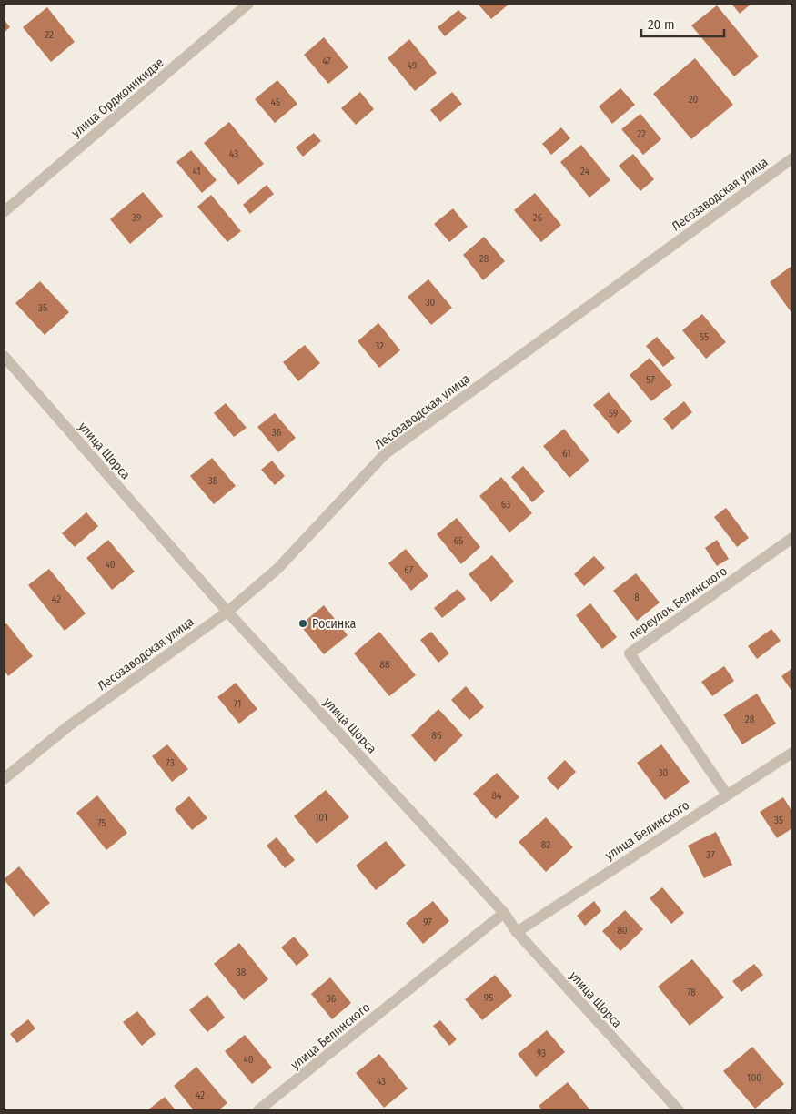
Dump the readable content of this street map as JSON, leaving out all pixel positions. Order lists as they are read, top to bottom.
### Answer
{
  "streets": {
    "street": [
      "улица Орджоникидзе",
      "Лесозаводская улица",
      "улица Щорса",
      "переулок Белинского",
      "улица Белинского"
    ]
  },
  "crossings": [
    ["Лесозаводская улица", "улица Щорса"],
    ["улица Щорса", "улица Белинского"],
    ["переулок Белинского", "улица Белинского"]
  ],
  "places": ["Росинка"],
  "house_numbers": [
    "22",
    "47",
    "49",
    "20",
    "45",
    "22",
    "43",
    "41",
    "24",
    "39",
    "26",
    "28",
    "30",
    "35",
    "55",
    "32",
    "57",
    "59",
    "36",
    "61",
    "38",
    "63",
    "65",
    "40",
    "67",
    "8",
    "42",
    "88",
    "71",
    "28",
    "86",
    "73",
    "30",
    "84",
    "101",
    "35",
    "75",
    "82",
    "37",
    "97",
    "80",
    "38",
    "78",
    "95",
    "36",
    "93",
    "40",
    "100",
    "43",
    "42"
  ],
  "scale_bar": "20 m"
}
